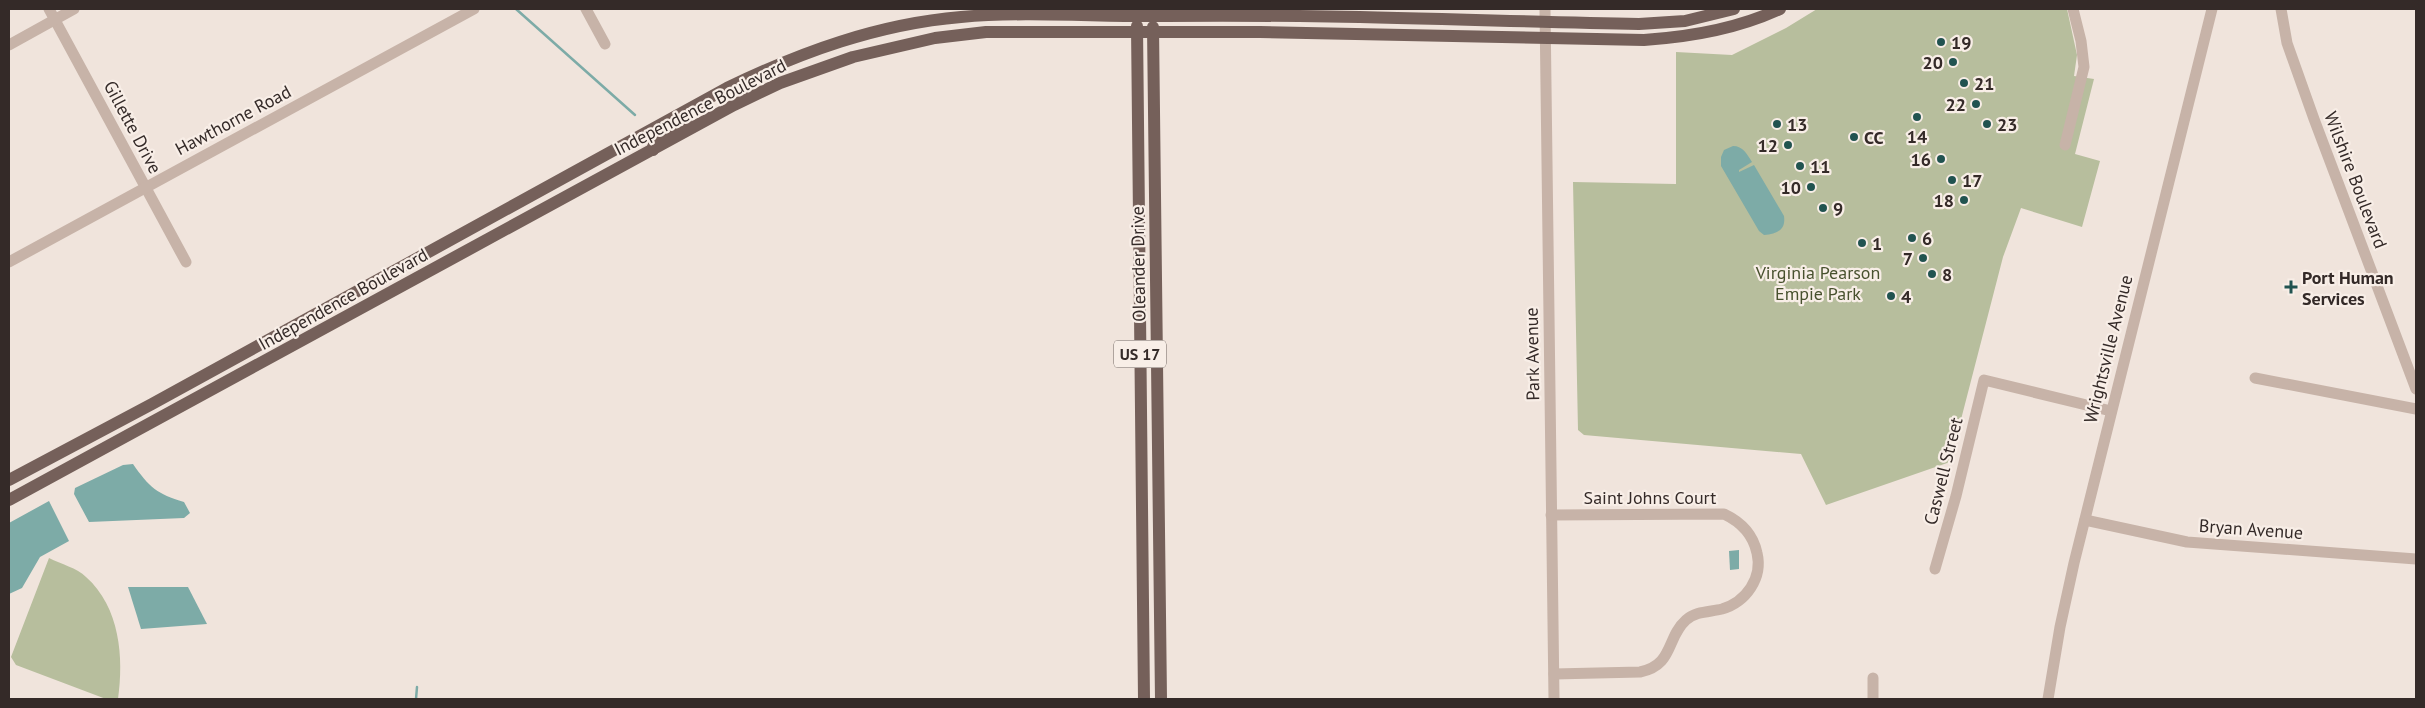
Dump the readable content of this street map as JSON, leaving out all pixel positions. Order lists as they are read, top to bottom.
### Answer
{
  "streets": {
    "main road": ["Independence Boulevard", "Oleander Drive", "US 17"],
    "street": [
      "Hawthorne Road",
      "Gillette Drive",
      "Wilshire Boulevard",
      "Wrightsville Avenue",
      "Park Avenue",
      "Caswell Street",
      "Saint Johns Court",
      "Bryan Avenue"
    ]
  },
  "crossings": [
    ["Independence Boulevard", "Oleander Drive"],
    ["Independence Boulevard", "Park Avenue"],
    ["Hawthorne Road", "Gillette Drive"],
    ["Wrightsville Avenue", "Caswell Street"],
    ["Wrightsville Avenue", "Bryan Avenue"],
    ["Park Avenue", "Saint Johns Court"]
  ],
  "parks": ["Virginia Pearson Empie Park"],
  "places": {
    "other": [
      "19",
      "20",
      "21",
      "22",
      "14",
      "13",
      "23",
      "CC",
      "12",
      "16",
      "11",
      "17",
      "10",
      "18",
      "9",
      "6",
      "1",
      "7",
      "8",
      "4"
    ],
    "health": ["Port Human Services"]
  }
}
